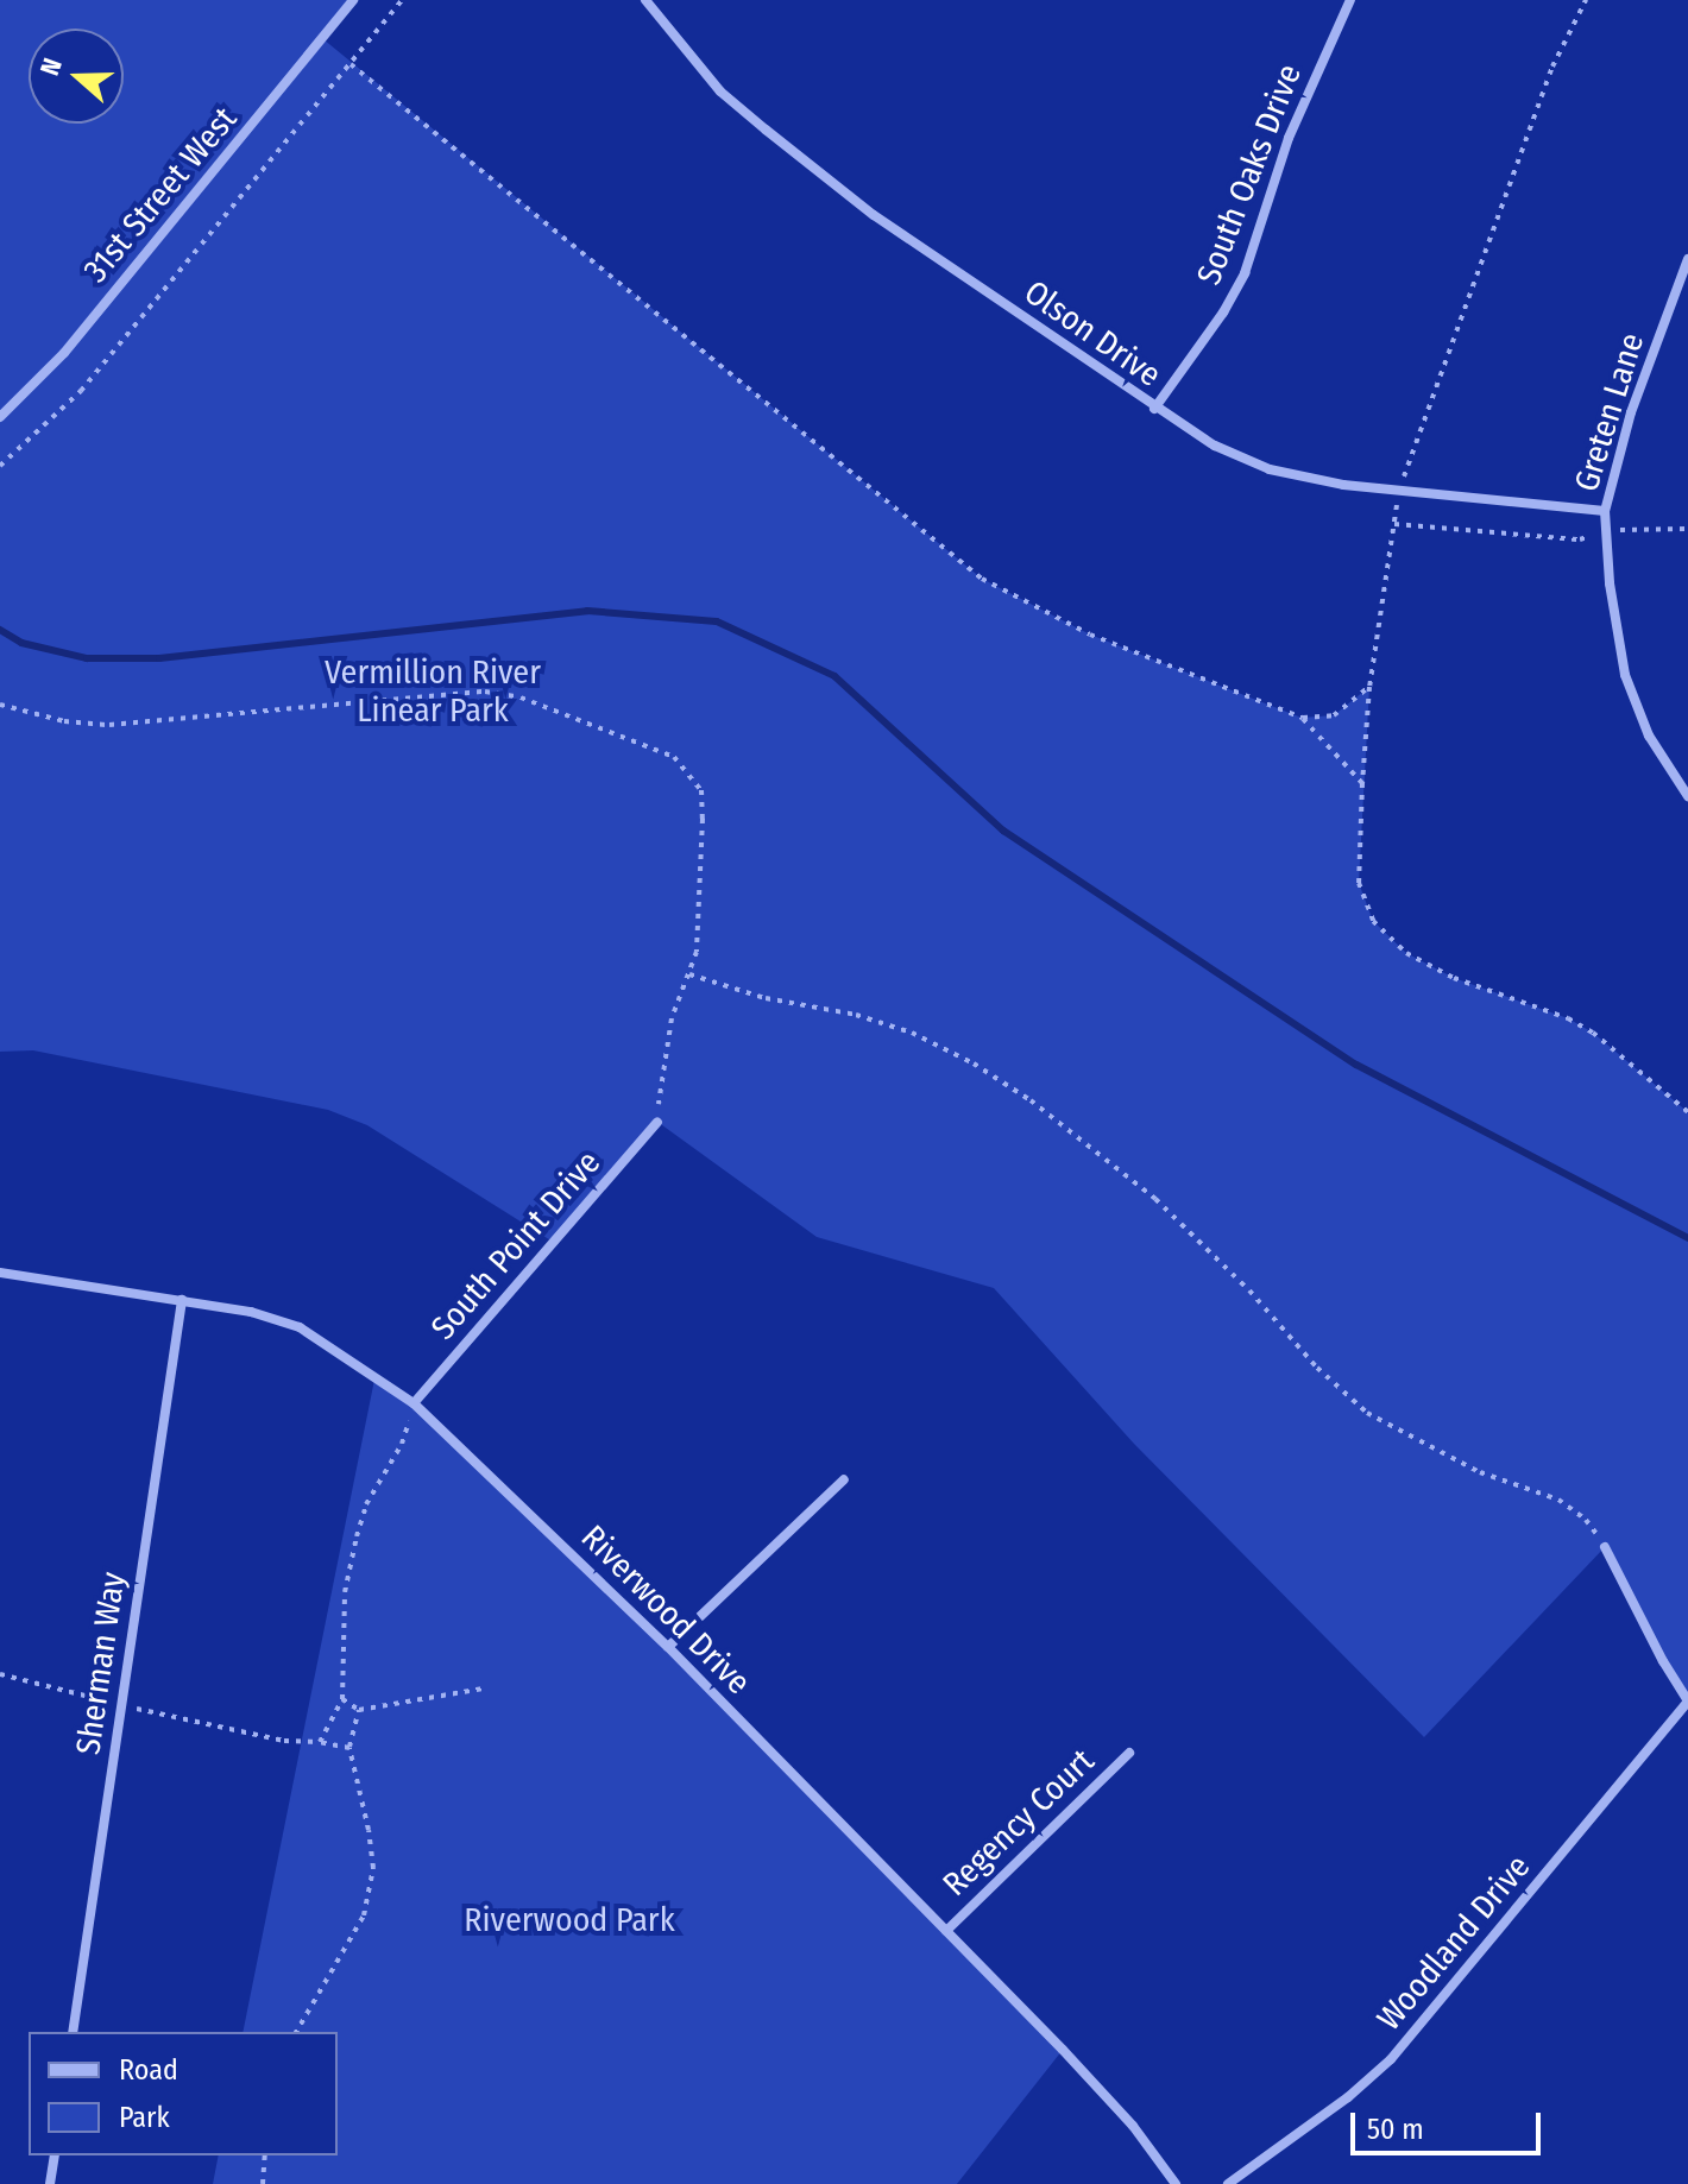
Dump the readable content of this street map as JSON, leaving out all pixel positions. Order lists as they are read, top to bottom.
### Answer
{
  "streets": {
    "street": [
      "South Oaks Drive",
      "31st Street West",
      "Olson Drive",
      "Greten Lane",
      "South Point Drive",
      "Riverwood Drive",
      "Sherman Way",
      "Regency Court",
      "Woodland Drive"
    ]
  },
  "crossings": [
    ["South Oaks Drive", "Olson Drive"],
    ["Olson Drive", "Greten Lane"],
    ["South Point Drive", "Riverwood Drive"],
    ["Riverwood Drive", "Sherman Way"],
    ["Riverwood Drive", "Regency Court"]
  ],
  "parks": ["Vermillion River Linear Park", "Riverwood Park"],
  "legend": ["Road", "Park"],
  "scale_bar": "50 m",
  "north": "left"
}
